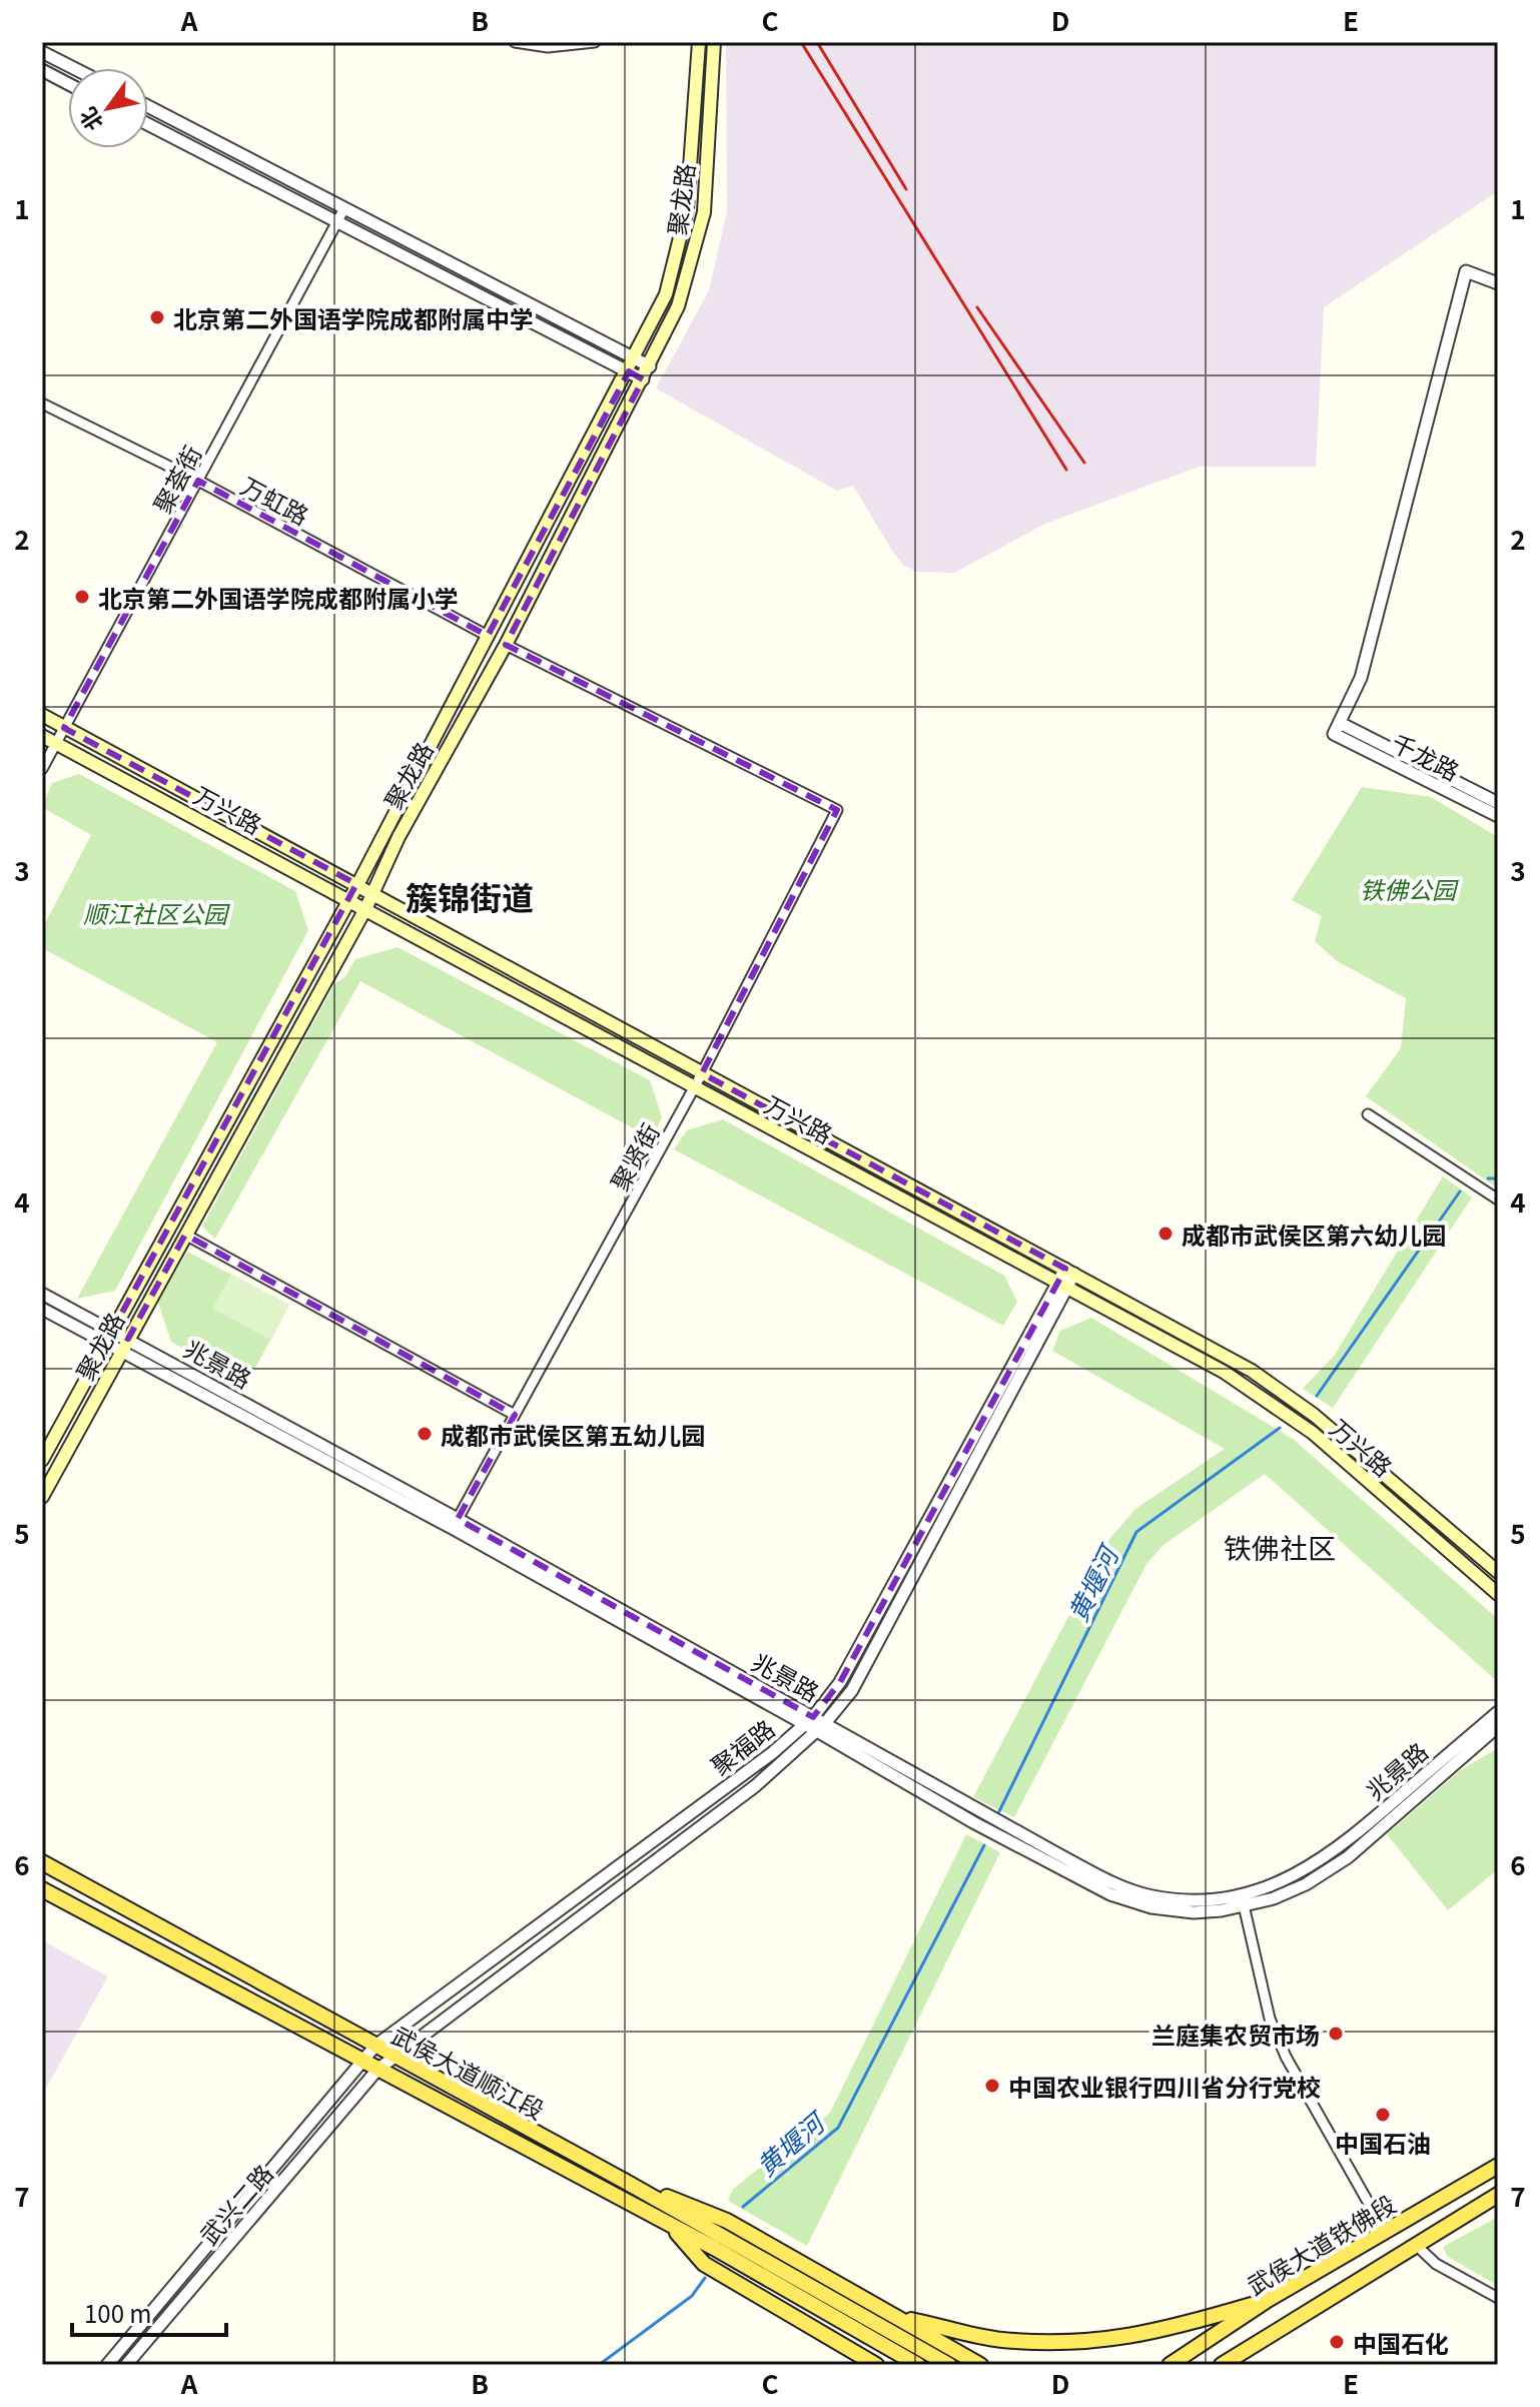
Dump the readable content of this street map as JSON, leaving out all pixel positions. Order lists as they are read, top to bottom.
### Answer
{
  "streets": {
    "main road": [
      "聚龙路",
      "万兴路",
      "武侯大道顺江段",
      "武侯大道铁佛段"
    ],
    "street": [
      "聚荟街",
      "万虹路",
      "千龙路",
      "聚贤街",
      "兆景路",
      "聚福路",
      "武兴二路"
    ]
  },
  "crossings": [
    ["聚龙路", "万虹路"],
    ["聚龙路", "万兴路"],
    ["聚龙路", "聚贤街"],
    ["聚龙路", "兆景路"],
    ["聚荟街", "万虹路"],
    ["聚荟街", "万兴路"],
    ["万兴路", "聚贤街"],
    ["万兴路", "聚福路"],
    ["万兴路", "武兴二路"],
    ["聚贤街", "兆景路"],
    ["兆景路", "聚福路"],
    ["兆景路", "武兴二路"],
    ["聚福路", "武侯大道顺江段"],
    ["聚福路", "武兴二路"],
    ["武侯大道顺江段", "武兴二路"]
  ],
  "districts": ["簇锦街道", "铁佛社区"],
  "water": ["黄堰河"],
  "parks": ["铁佛公园", "顺江社区公园"],
  "places": [
    "北京第二外国语学院成都附属中学",
    "北京第二外国语学院成都附属小学",
    "成都市武侯区第六幼儿园",
    "成都市武侯区第五幼儿园",
    "兰庭集农贸市场",
    "中国农业银行四川省分行党校",
    "中国石油",
    "中国石化"
  ],
  "scale_bar": "100 m",
  "north": "bottom left",
  "grid": {
    "columns": [
      "A",
      "B",
      "C",
      "D",
      "E"
    ],
    "rows": [
      "1",
      "2",
      "3",
      "4",
      "5",
      "6",
      "7"
    ]
  }
}
